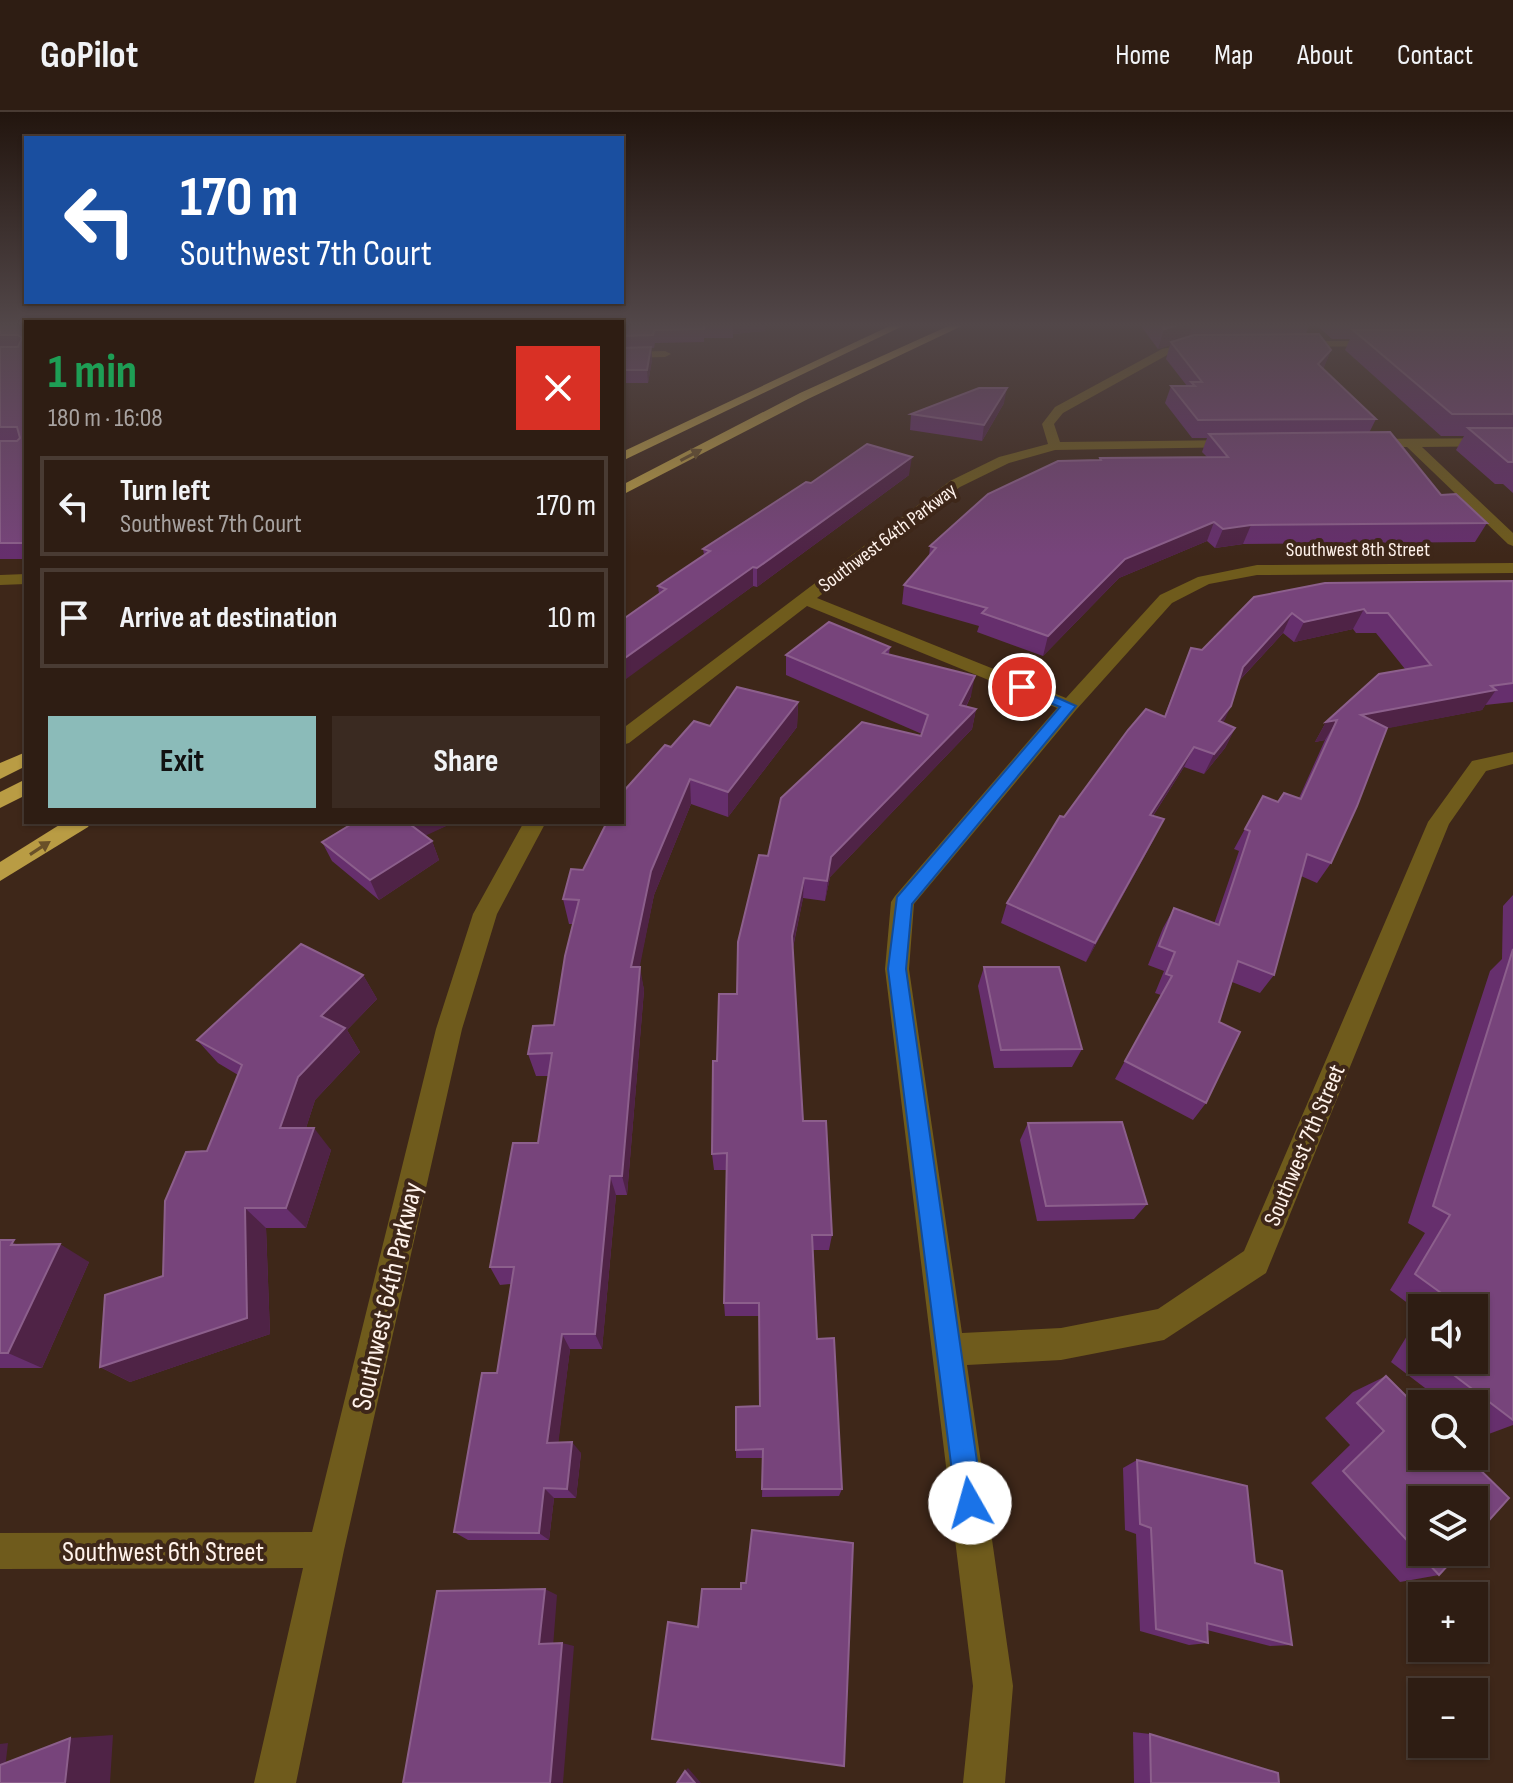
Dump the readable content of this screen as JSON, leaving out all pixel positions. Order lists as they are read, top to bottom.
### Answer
{
  "streets": {
    "street": [
      "Southwest 64th Parkway",
      "Southwest 8th Street",
      "Southwest 7th Street",
      "Southwest 6th Street"
    ]
  },
  "crossings": [
    ["Southwest 64th Parkway", "Southwest 6th Street"],
    ["Southwest 8th Street", "Southwest 7th Street"]
  ],
  "page": {
    "header": "GoPilot",
    "nav": [
      "Home",
      "Map",
      "About",
      "Contact"
    ],
    "turn": ["170 m", "Southwest 7th Court"],
    "heading": ["1 min", "180 m · 16:08"],
    "list": [
      {
        "name": "Turn left",
        "note": "Southwest 7th Court",
        "value": "170 m"
      },
      {
        "name": "Arrive at destination",
        "value": "10 m"
      }
    ],
    "buttons": ["Exit", "Share"],
    "map_buttons": ["+", "−"]
  }
}
